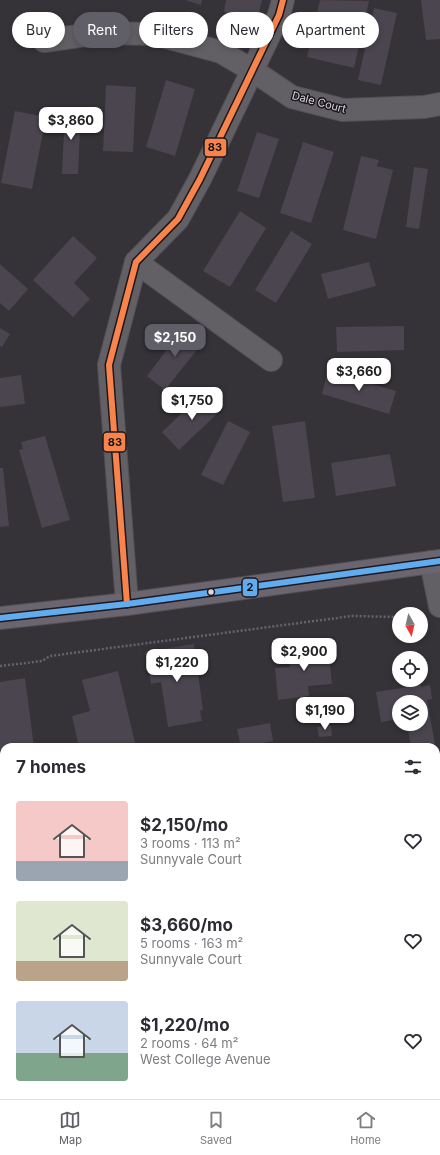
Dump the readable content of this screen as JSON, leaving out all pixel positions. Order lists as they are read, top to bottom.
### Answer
{
  "streets": {
    "street": ["Dale Court"]
  },
  "lines": ["transit line 83", "transit line 2"],
  "north": "bottom",
  "page": {
    "chip": [
      "Buy",
      "Rent",
      "Filters",
      "New",
      "Apartment"
    ],
    "price": [
      "$3,860",
      "$2,150",
      "$3,660",
      "$1,750",
      "$2,900",
      "$1,220",
      "$1,190"
    ],
    "heading": "7 homes",
    "list": [
      {
        "name": "$2,150/mo",
        "note": "3 rooms · 113 m² · Sunnyvale Court"
      },
      {
        "name": "$3,660/mo",
        "note": "5 rooms · 163 m² · Sunnyvale Court"
      },
      {
        "name": "$1,220/mo",
        "note": "2 rooms · 64 m² · West College Avenue"
      }
    ],
    "tabs": ["Map", "Saved", "Home"]
  }
}
